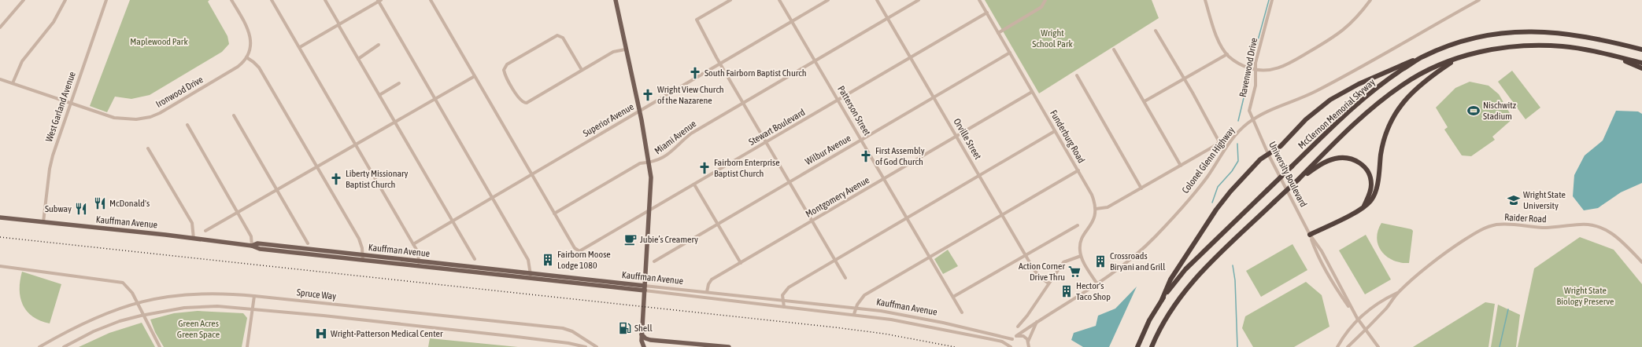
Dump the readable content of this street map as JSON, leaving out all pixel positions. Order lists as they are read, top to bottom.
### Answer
{
  "streets": {
    "highway": ["McClernon Memorial Skyway"],
    "main road": ["Kauffman Avenue"],
    "street": [
      "Ravenwood Drive",
      "Ironwood Drive",
      "West Garland Avenue",
      "Patterson Street",
      "Superior Avenue",
      "Stewart Boulevard",
      "Funderburg Road",
      "Miami Avenue",
      "Orville Street",
      "Wilbur Avenue",
      "Colonel Glenn Highway",
      "University Boulevard",
      "Montgomery Avenue",
      "Raider Road",
      "Spruce Way"
    ]
  },
  "crossings": [
    ["Ravenwood Drive", "Colonel Glenn Highway"],
    ["Ravenwood Drive", "University Boulevard"],
    ["Ironwood Drive", "West Garland Avenue"],
    ["West Garland Avenue", "Kauffman Avenue"],
    ["Patterson Street", "Superior Avenue"],
    ["Patterson Street", "Stewart Boulevard"],
    ["Patterson Street", "Miami Avenue"],
    ["Patterson Street", "Wilbur Avenue"],
    ["Patterson Street", "Montgomery Avenue"],
    ["Stewart Boulevard", "Funderburg Road"],
    ["Stewart Boulevard", "Miami Avenue"],
    ["Stewart Boulevard", "Orville Street"],
    ["Funderburg Road", "Wilbur Avenue"],
    ["Funderburg Road", "Montgomery Avenue"],
    ["Miami Avenue", "Orville Street"],
    ["Orville Street", "Wilbur Avenue"],
    ["Orville Street", "Montgomery Avenue"],
    ["Colonel Glenn Highway", "University Boulevard"],
    ["Colonel Glenn Highway", "Kauffman Avenue"],
    ["University Boulevard", "Raider Road"],
    ["Montgomery Avenue", "Kauffman Avenue"]
  ],
  "parks": [
    "Wright School Park",
    "Maplewood Park",
    "Wright State Biology Preserve",
    "Green Acres Green Space"
  ],
  "places": {
    "church": [
      "South Fairborn Baptist Church",
      "Wright View Church of the Nazarene",
      "First Assembly of God Church",
      "Fairborn Enterprise Baptist Church",
      "Liberty Missionary Baptist Church"
    ],
    "sports": ["Nischwitz Stadium"],
    "school or university": ["Wright State University"],
    "restaurant": ["McDonald's", "Subway"],
    "cafe": ["Jubie’s Creamery"],
    "building": ["Fairborn Moose Lodge 1080", "Crossroads Biryani and Grill", "Hector's Taco Shop"],
    "supermarket": ["Action Corner Drive Thru"],
    "fuel station": ["Shell"],
    "hospital": ["Wright-Patterson Medical Center"]
  }
}
